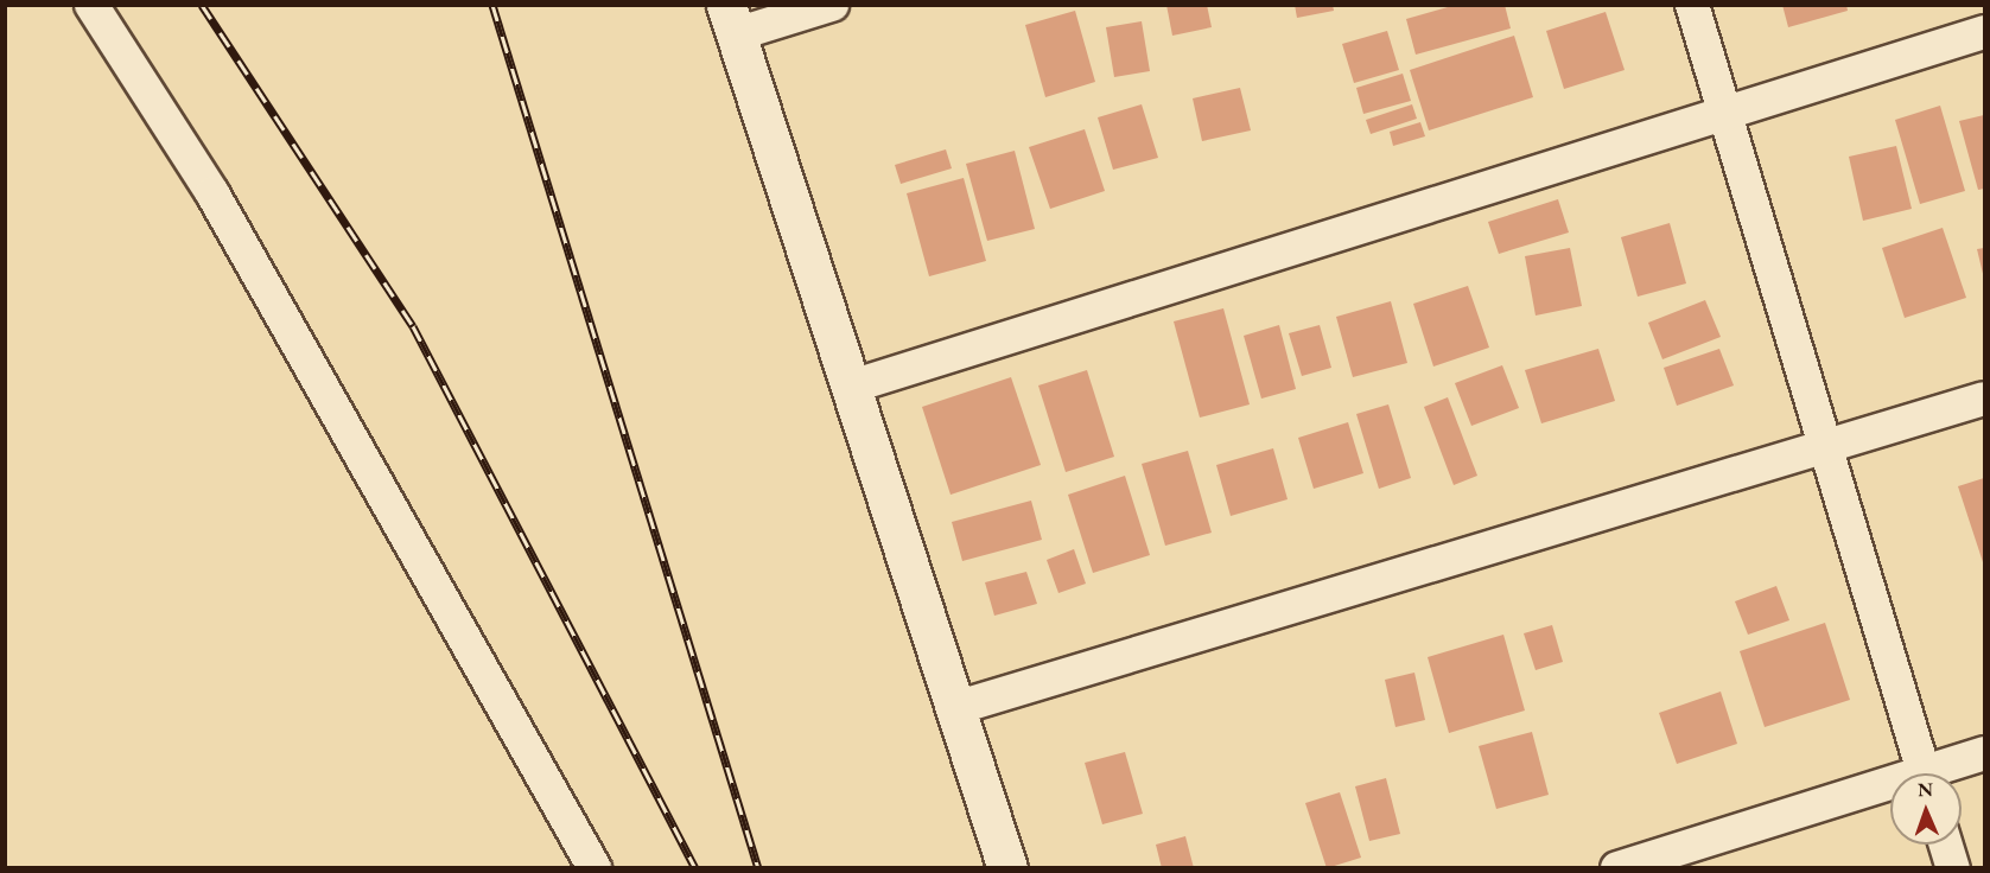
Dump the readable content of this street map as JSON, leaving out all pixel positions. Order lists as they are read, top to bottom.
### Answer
{
  "north": "top"
}
